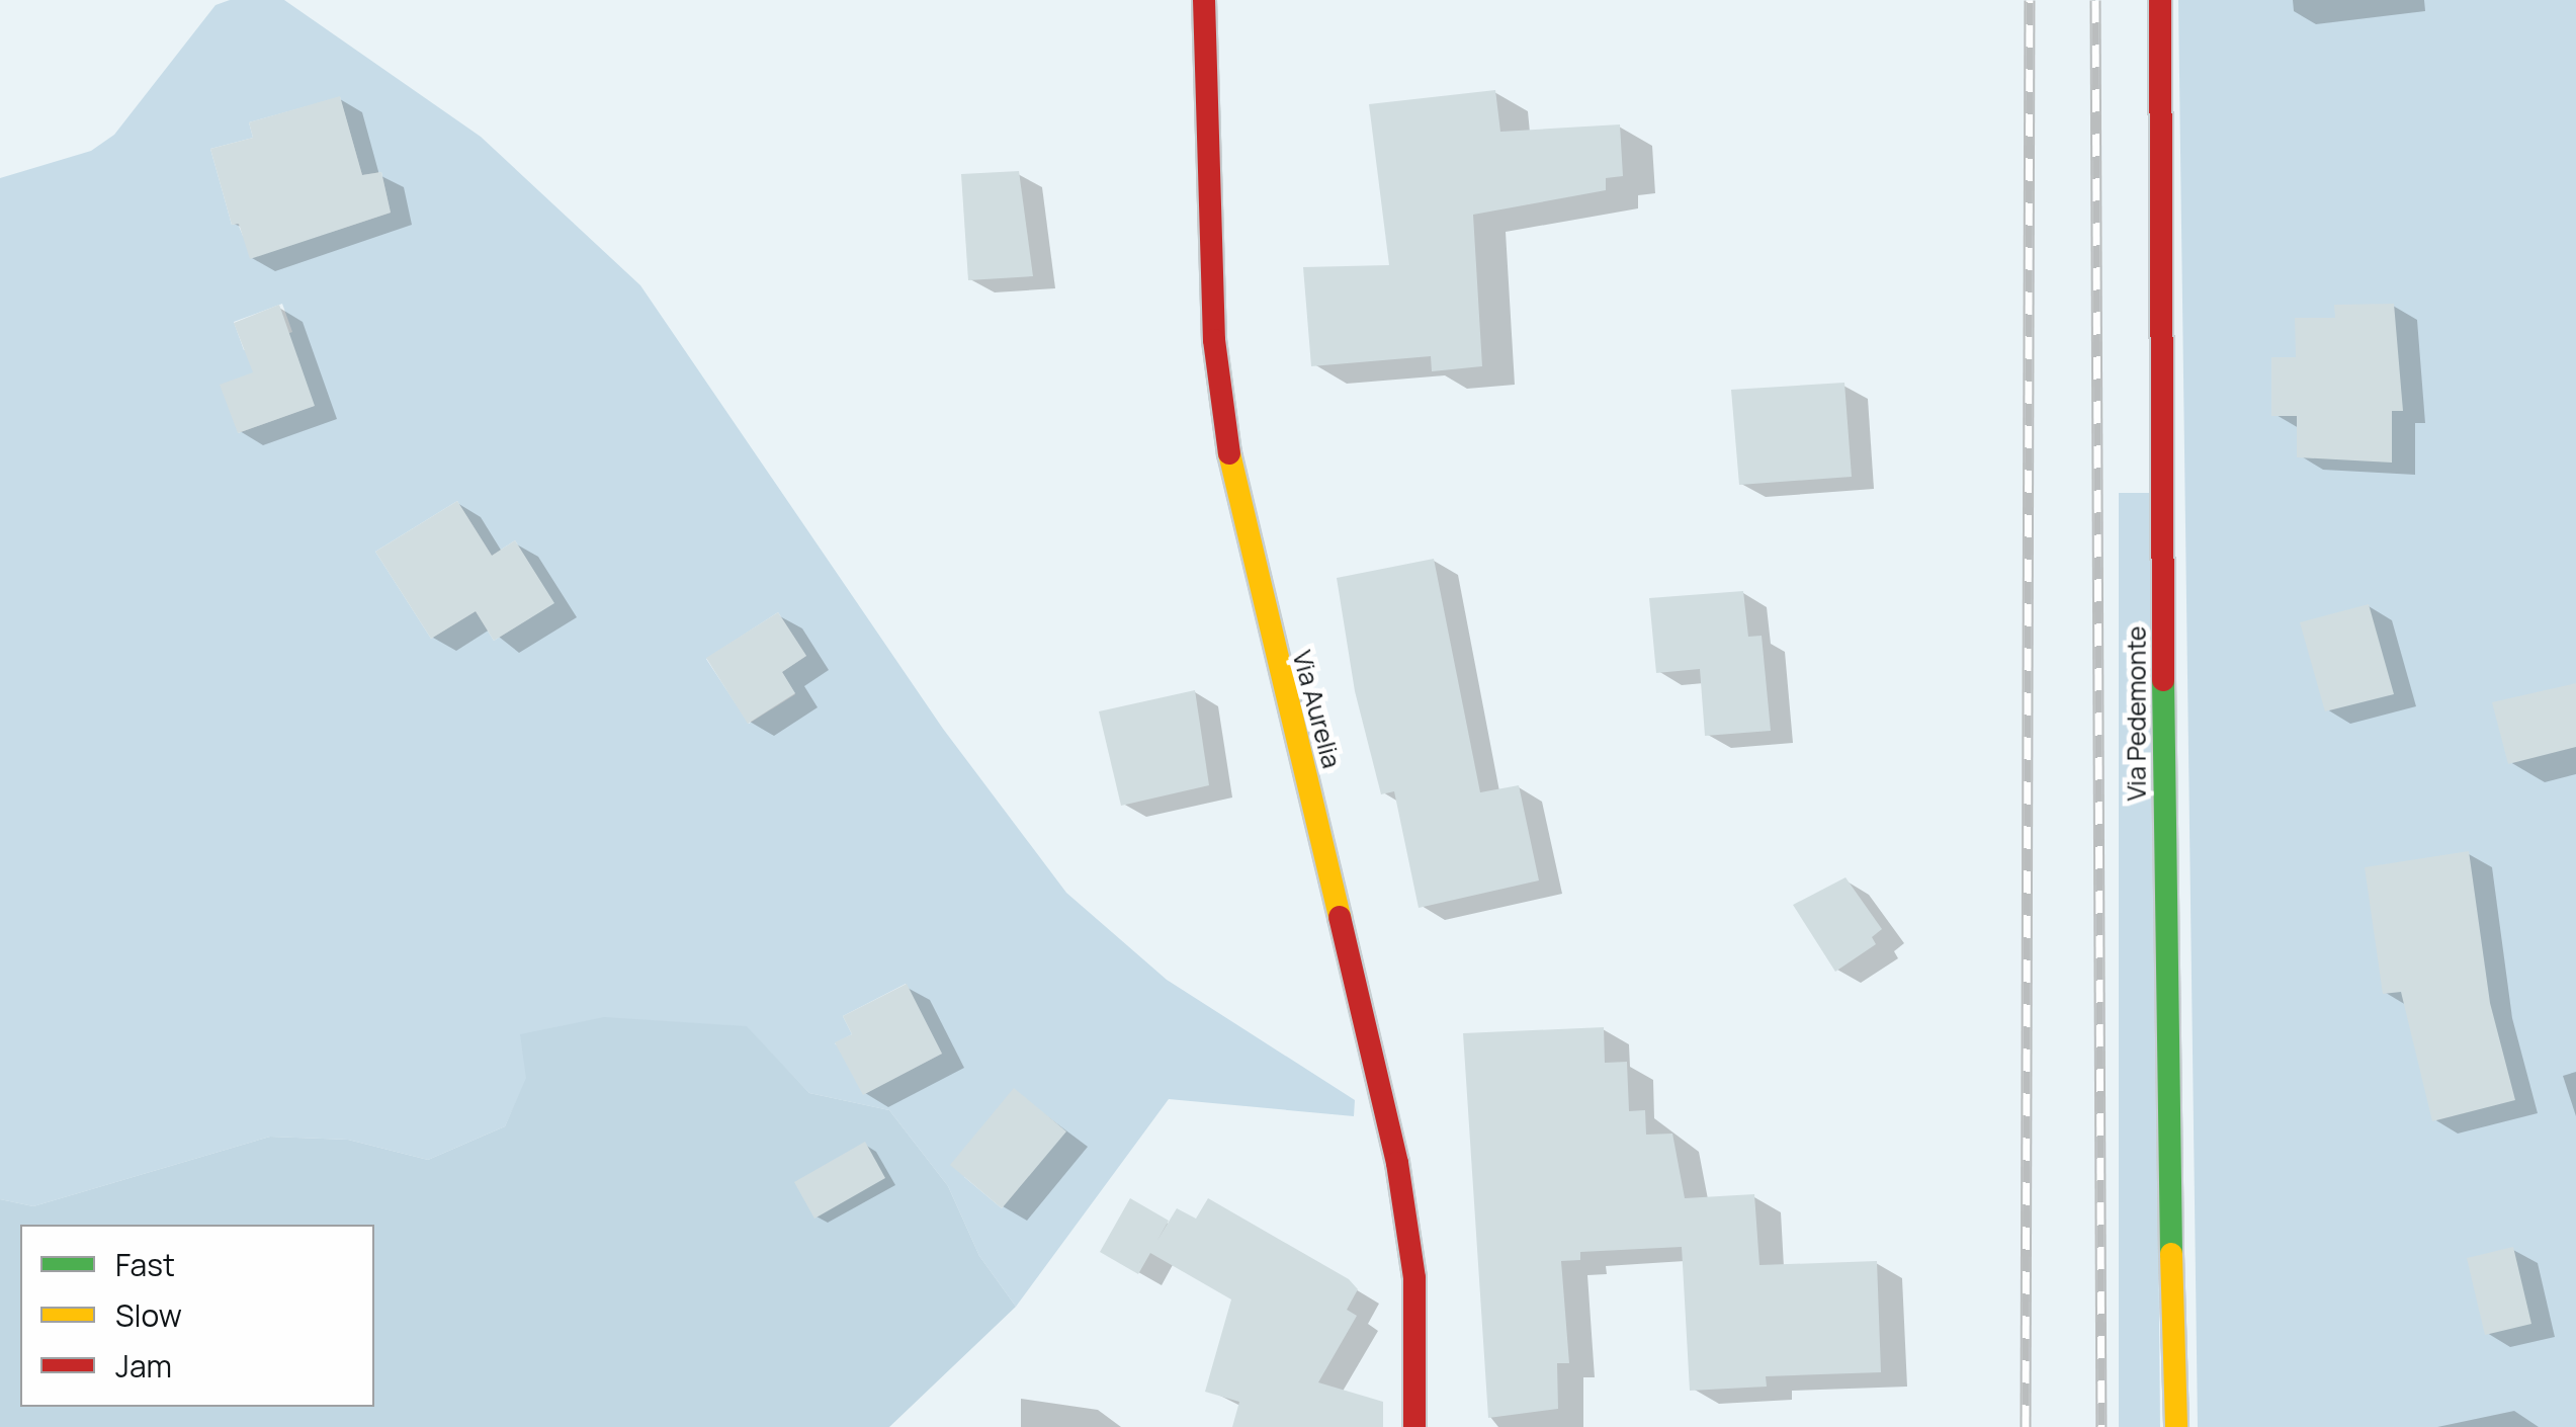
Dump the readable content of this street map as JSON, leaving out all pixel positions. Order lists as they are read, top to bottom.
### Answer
{
  "streets": {
    "main road": ["Via Aurelia", "Via Pedemonte"]
  },
  "legend": ["Fast", "Slow", "Jam"]
}
